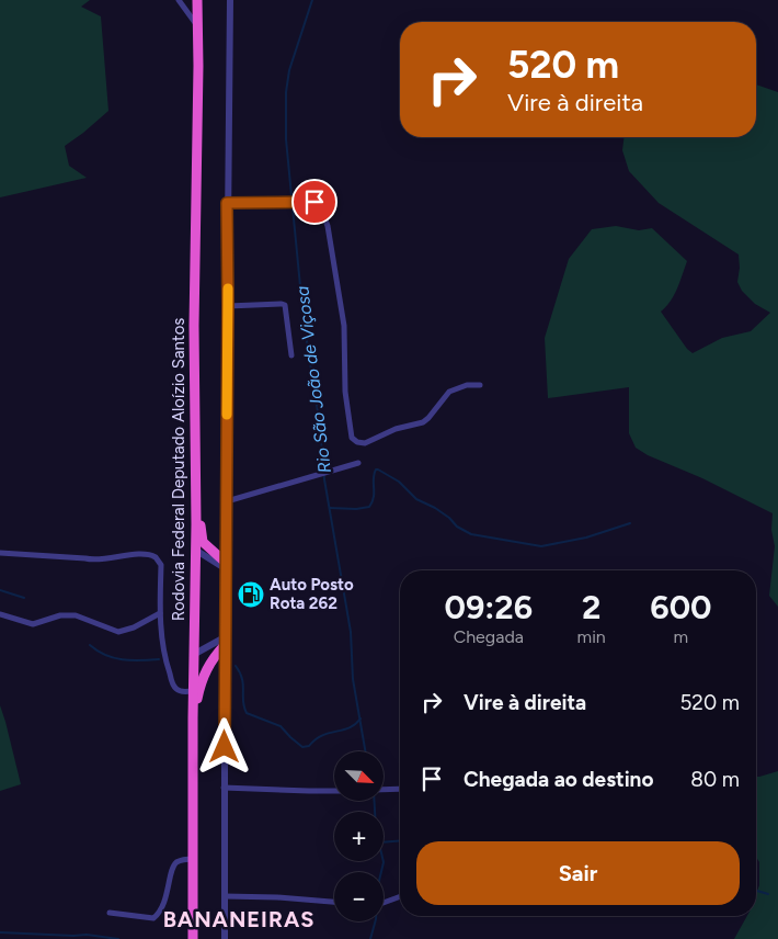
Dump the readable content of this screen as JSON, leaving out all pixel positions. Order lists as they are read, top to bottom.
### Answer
{
  "streets": {
    "highway": ["Rodovia Federal Deputado Aloízio Santos"]
  },
  "districts": ["BANANEIRAS"],
  "water": ["Rio São João de Viçosa"],
  "places": {
    "fuel station": ["Auto Posto Rota 262"]
  },
  "north": "bottom right",
  "page": {
    "turn": ["520 m", "Vire à direita"],
    "eta": [
      "09:26",
      "Chegada",
      "2",
      "min",
      "600",
      "m"
    ],
    "list": [
      {
        "name": "Vire à direita",
        "value": "520 m"
      },
      {
        "name": "Chegada ao destino",
        "value": "80 m"
      }
    ],
    "map_buttons": ["+", "−"],
    "buttons": "Sair"
  }
}
